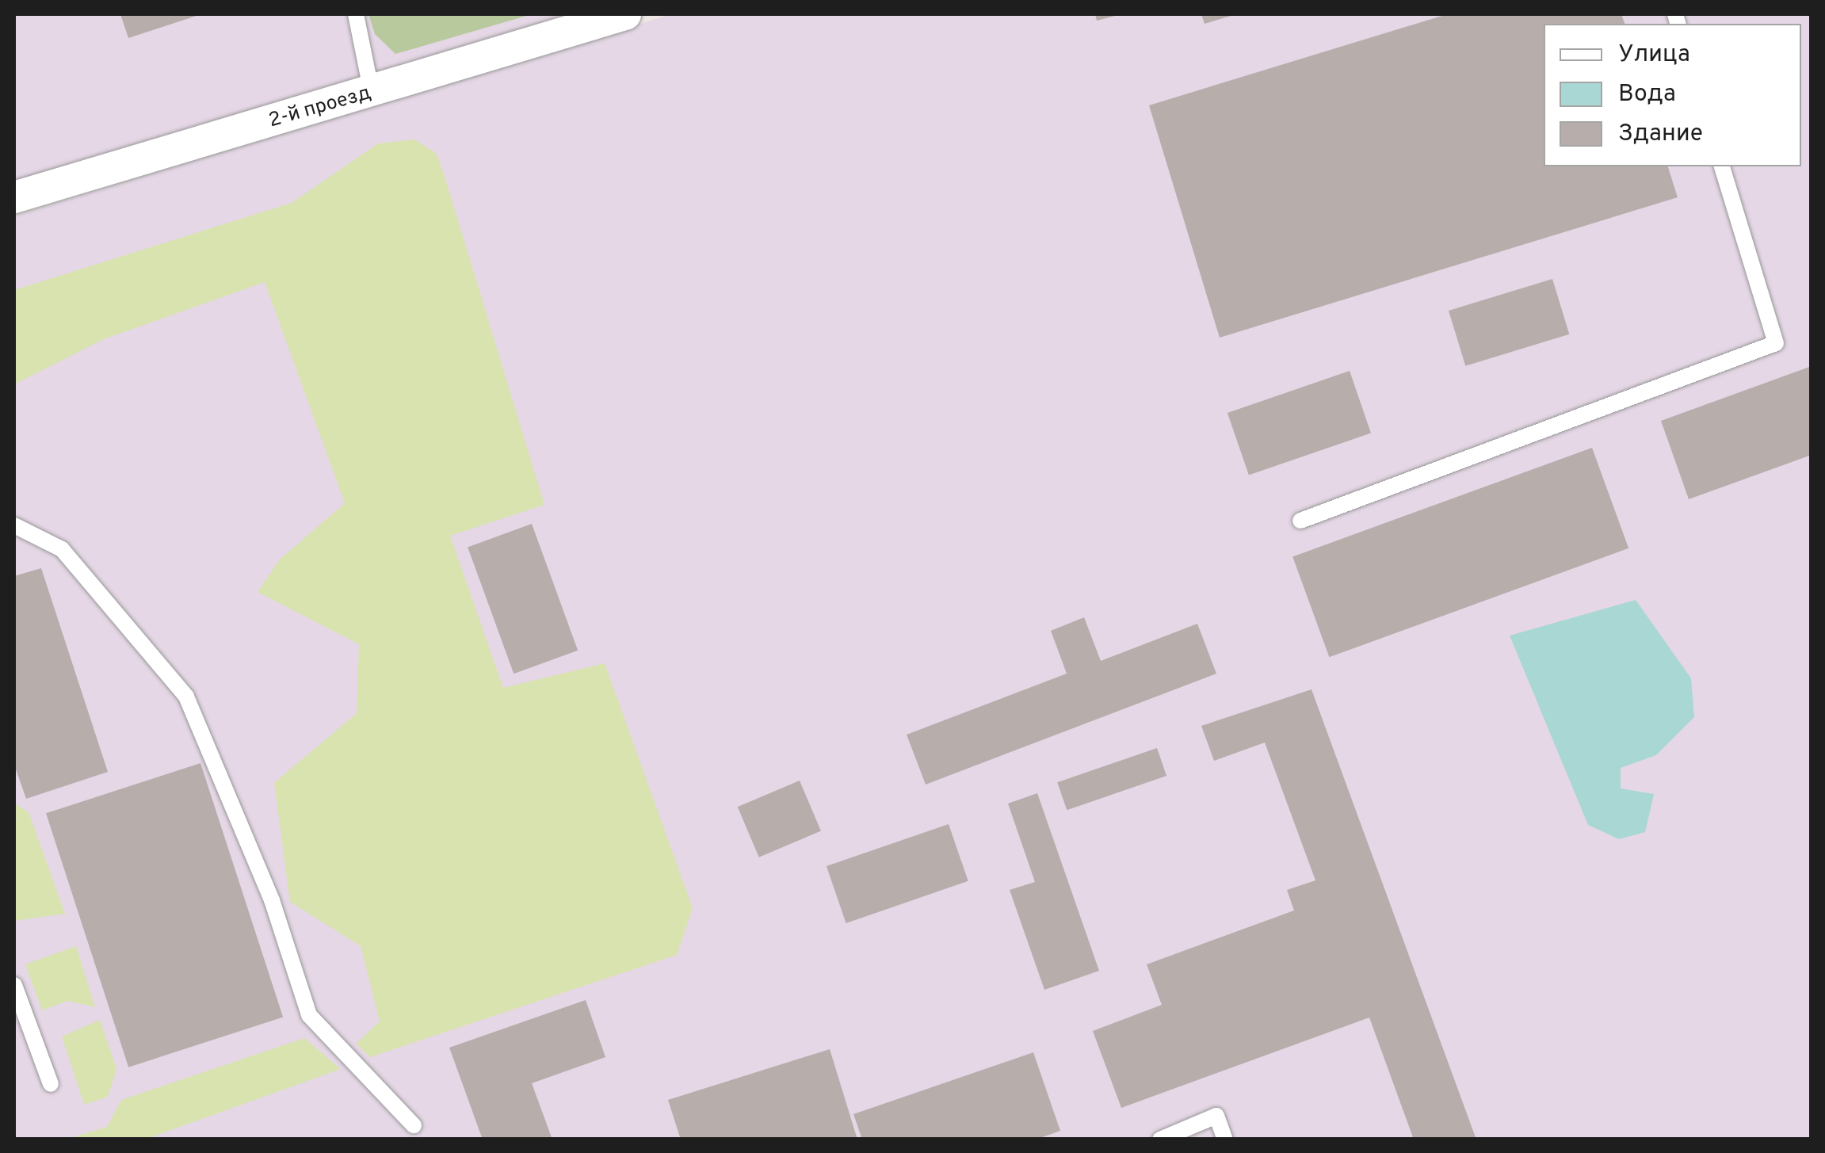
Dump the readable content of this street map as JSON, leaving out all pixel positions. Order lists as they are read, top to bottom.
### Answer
{
  "streets": {
    "street": ["2-й проезд"]
  },
  "legend": ["Улица", "Вода", "Здание"]
}
